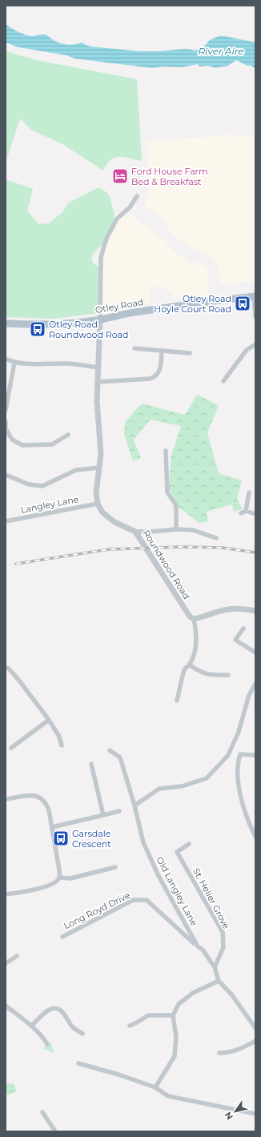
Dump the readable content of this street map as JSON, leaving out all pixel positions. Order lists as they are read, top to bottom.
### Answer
{
  "streets": {
    "main road": ["Otley Road"],
    "street": [
      "Langley Lane",
      "Roundwood Road",
      "Old Langley Lane",
      "St. Helier Grove",
      "Long Royd Drive"
    ]
  },
  "crossings": [
    ["Langley Lane", "Roundwood Road"],
    ["Old Langley Lane", "St. Helier Grove"],
    ["Old Langley Lane", "Long Royd Drive"]
  ],
  "water": ["River Aire"],
  "places": {
    "hotel": ["Ford House Farm Bed & Breakfast"],
    "bus stop": ["Otley Road Hoyle Court Road", "Otley Road Roundwood Road", "Garsdale Crescent"]
  },
  "north": "bottom left"
}
